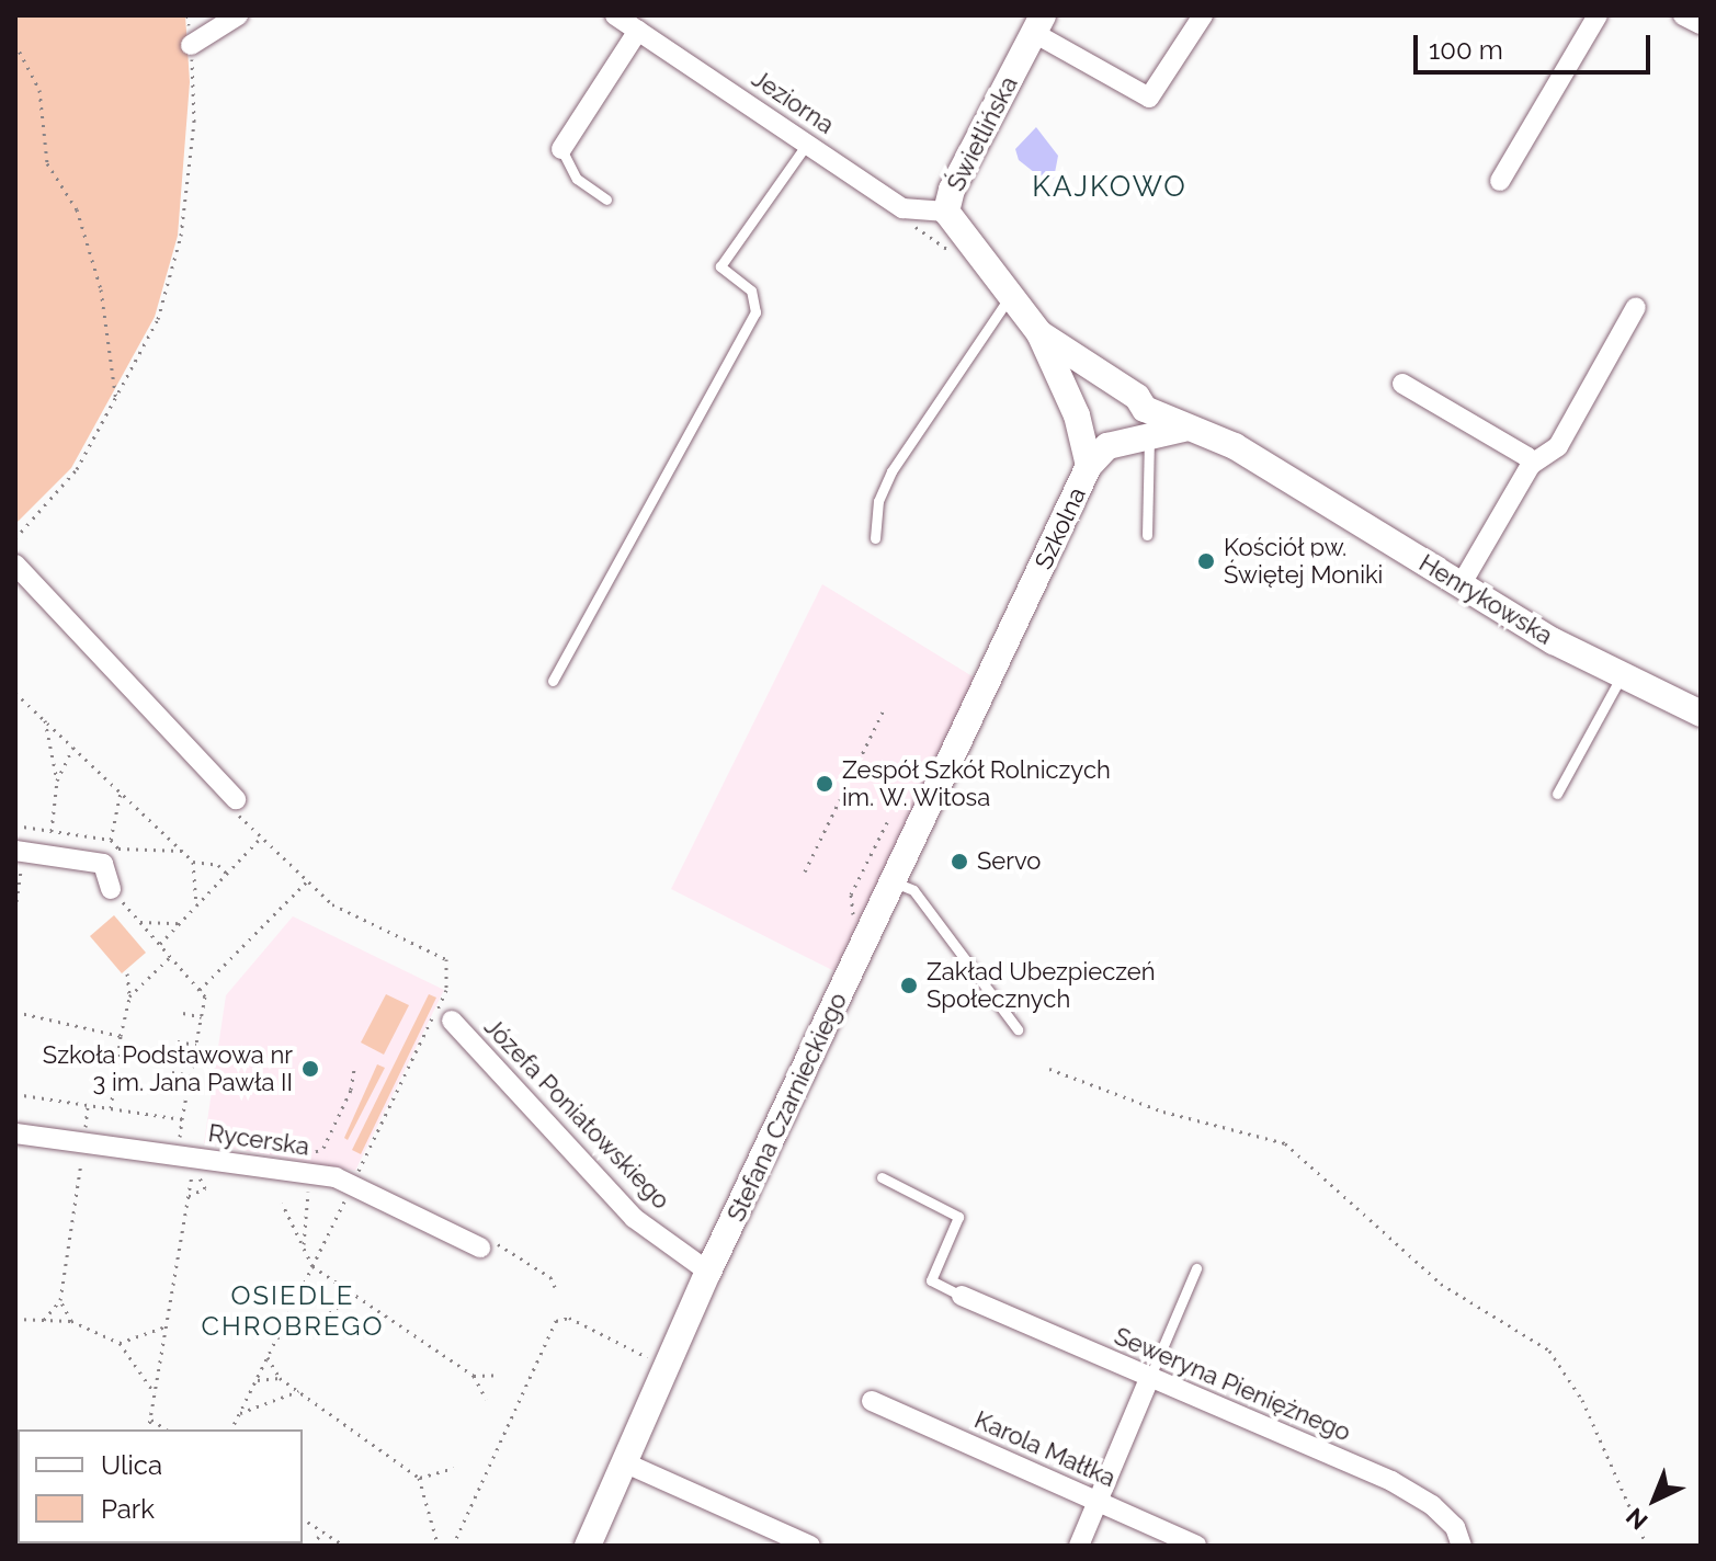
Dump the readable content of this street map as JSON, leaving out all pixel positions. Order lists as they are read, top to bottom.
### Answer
{
  "streets": {
    "street": [
      "Jeziorna",
      "Świetlińska",
      "Szkolna",
      "Henrykowska",
      "Stefana Czarnieckiego",
      "Józefa Poniatowskiego",
      "Rycerska",
      "Seweryna Pieniężnego",
      "Karola Małłka"
    ]
  },
  "crossings": [
    ["Świetlińska", "Szkolna"],
    ["Szkolna", "Henrykowska"],
    ["Szkolna", "Stefana Czarnieckiego"],
    ["Stefana Czarnieckiego", "Józefa Poniatowskiego"]
  ],
  "districts": ["KAJKOWO", "OSIEDLE CHROBREGO"],
  "places": [
    "Kościół pw. Świętej Moniki",
    "Zespół Szkół Rolniczych im. W. Witosa",
    "Servo",
    "Zakład Ubezpieczeń Społecznych",
    "Szkoła Podstawowa nr 3 im. Jana Pawła II"
  ],
  "legend": ["Ulica", "Park"],
  "scale_bar": "100 m",
  "north": "bottom left"
}
